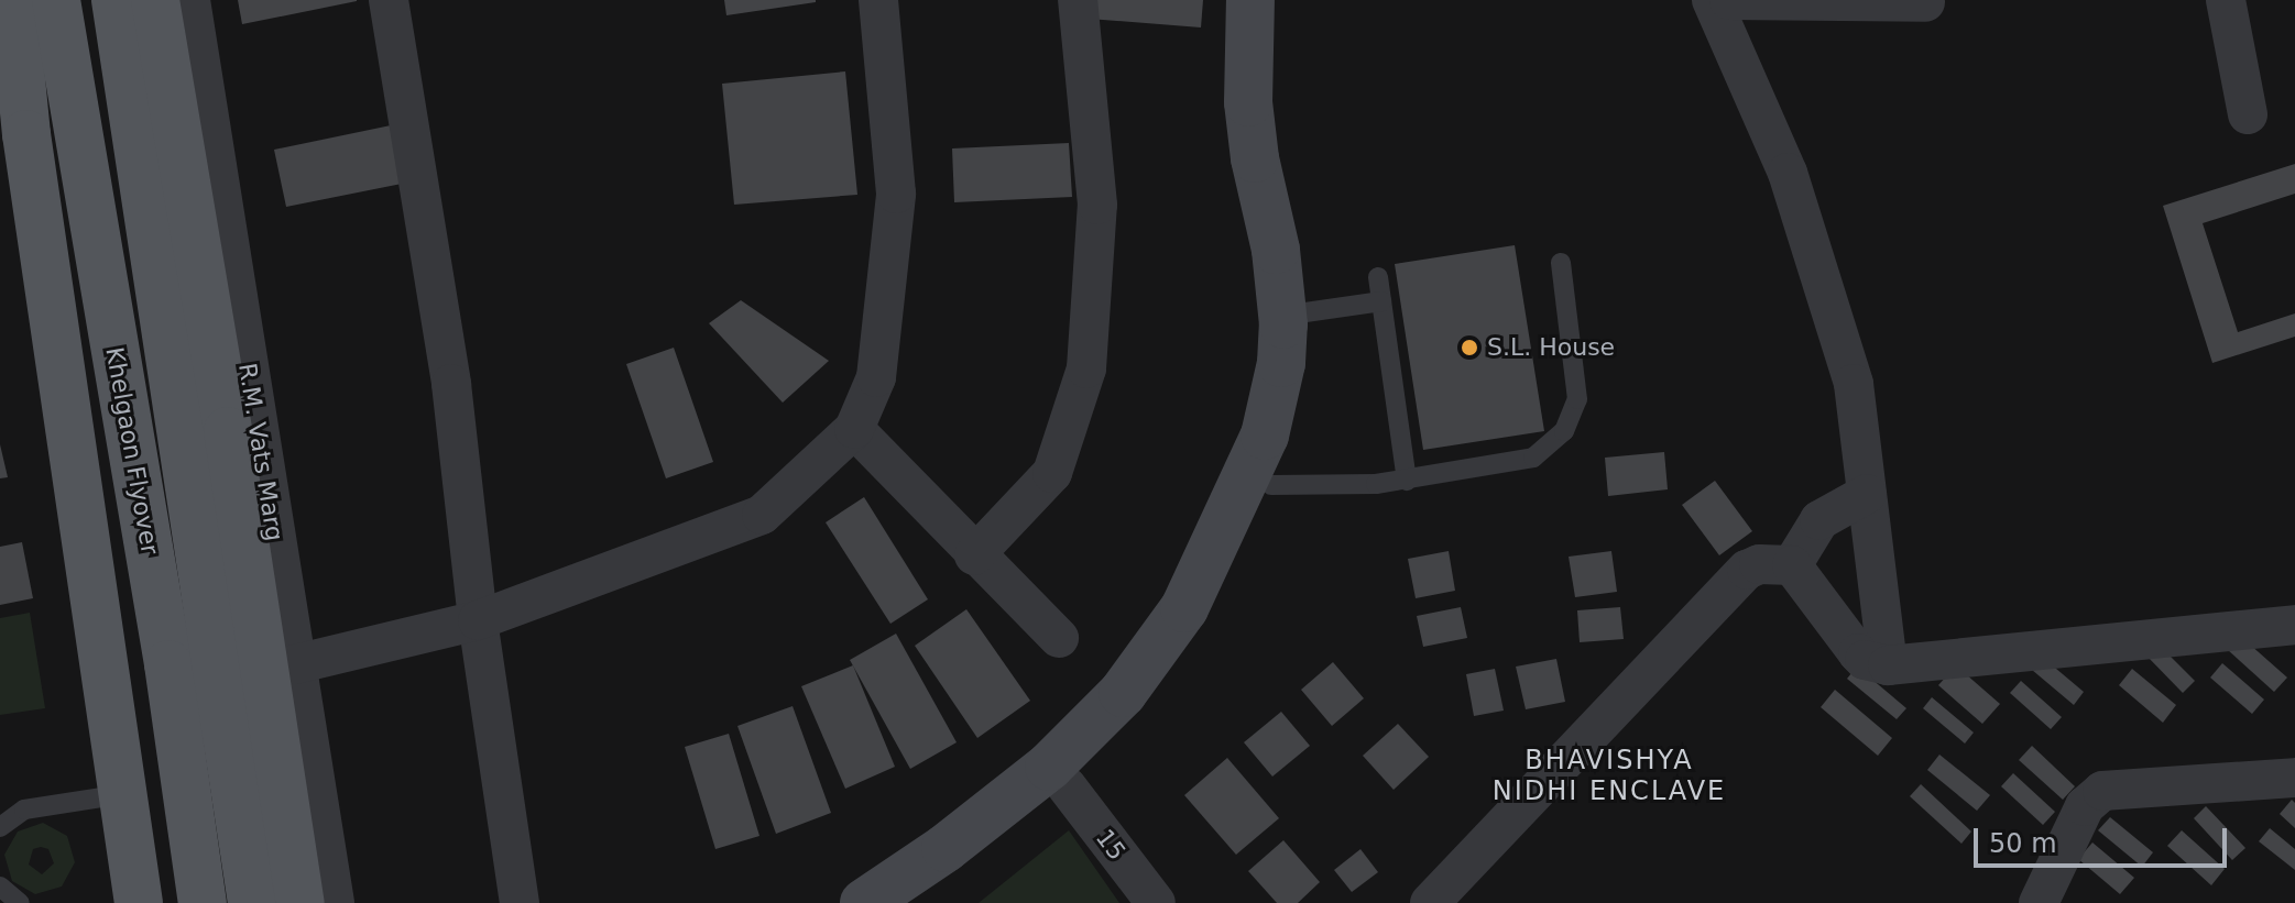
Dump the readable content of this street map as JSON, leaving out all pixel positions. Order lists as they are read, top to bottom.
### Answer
{
  "streets": {
    "main road": ["Khelgaon Flyover"],
    "street": ["R.M. Vats Marg", "15"]
  },
  "districts": ["BHAVISHYA NIDHI ENCLAVE"],
  "places": ["S.L. House"],
  "scale_bar": "50 m"
}
